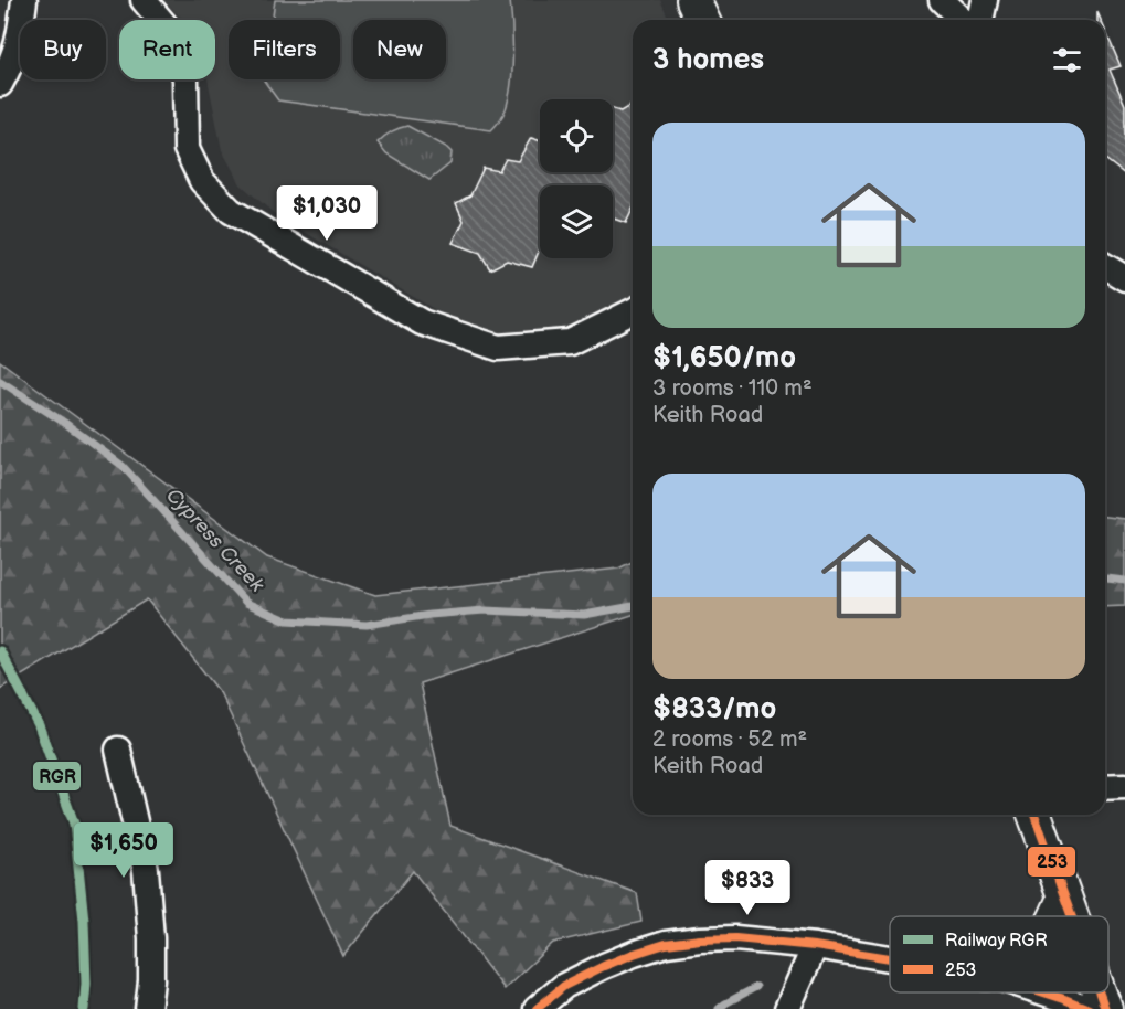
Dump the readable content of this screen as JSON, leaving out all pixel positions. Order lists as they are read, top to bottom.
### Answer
{
  "water": ["Cypress Creek"],
  "lines": ["rail line RGR", "transit line 253"],
  "legend": ["Railway RGR", "253"],
  "page": {
    "chip": [
      "Buy",
      "Rent",
      "Filters",
      "New"
    ],
    "heading": "3 homes",
    "list": [
      {
        "name": "$1,650/mo",
        "note": "3 rooms · 110 m² · Keith Road"
      },
      {
        "name": "$833/mo",
        "note": "2 rooms · 52 m² · Keith Road"
      }
    ],
    "price": ["$1,030", "$1,650", "$833"]
  }
}
